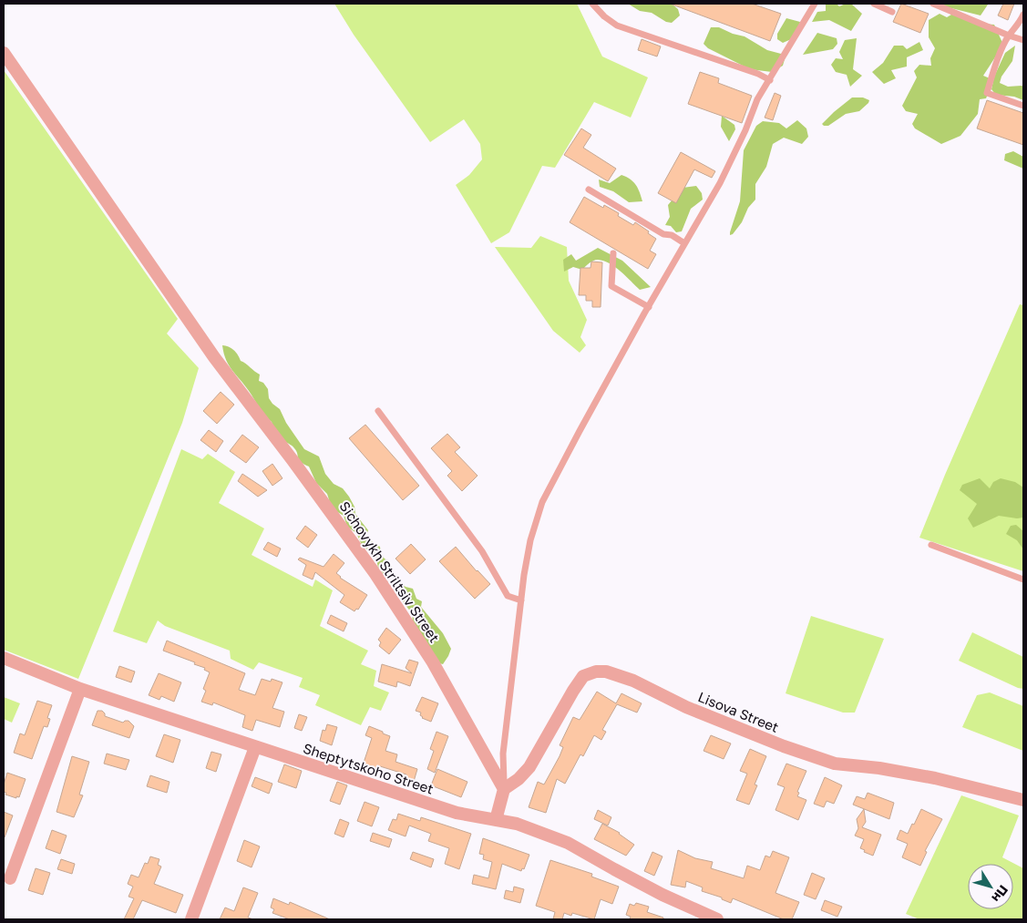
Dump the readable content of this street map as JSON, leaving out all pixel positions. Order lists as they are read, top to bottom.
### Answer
{
  "streets": {
    "street": ["Sichovykh Striltsiv Street", "Lisova Street", "Sheptytskoho Street"]
  },
  "crossings": [
    ["Sichovykh Striltsiv Street", "Lisova Street"]
  ],
  "north": "bottom right"
}
